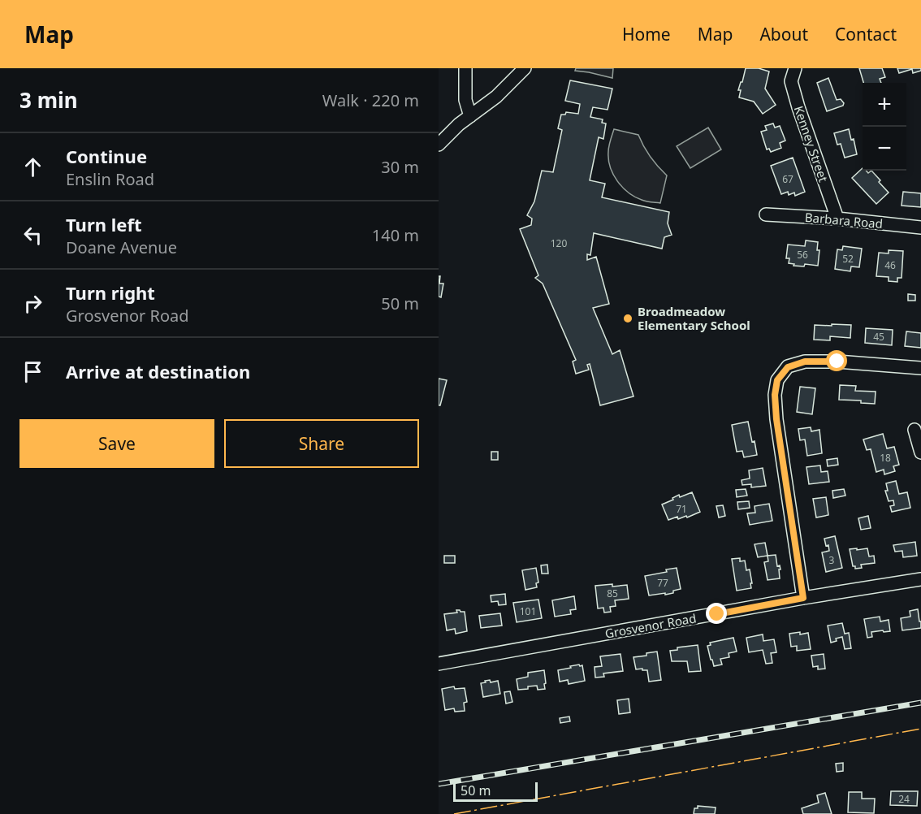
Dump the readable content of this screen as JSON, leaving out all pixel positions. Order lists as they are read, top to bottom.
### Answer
{
  "streets": {
    "street": ["Kenney Street", "Barbara Road", "Grosvenor Road"]
  },
  "crossings": [
    ["Kenney Street", "Barbara Road"]
  ],
  "places": ["Broadmeadow Elementary School"],
  "house_numbers": [
    "67",
    "120",
    "56",
    "52",
    "46",
    "45",
    "18",
    "71",
    "3",
    "77",
    "85",
    "101",
    "24"
  ],
  "scale_bar": "50 m",
  "page": {
    "header": "Map",
    "nav": [
      "Home",
      "Map",
      "About",
      "Contact"
    ],
    "heading": ["3 min", "Walk · 220 m"],
    "map_buttons": ["+", "−"],
    "list": [
      ["Continue", "Enslin Road", "30 m"],
      ["Turn left", "Doane Avenue", "140 m"],
      ["Turn right", "Grosvenor Road", "50 m"],
      "Arrive at destination"
    ],
    "buttons": ["Save", "Share"],
    "scale": "50 m"
  }
}
